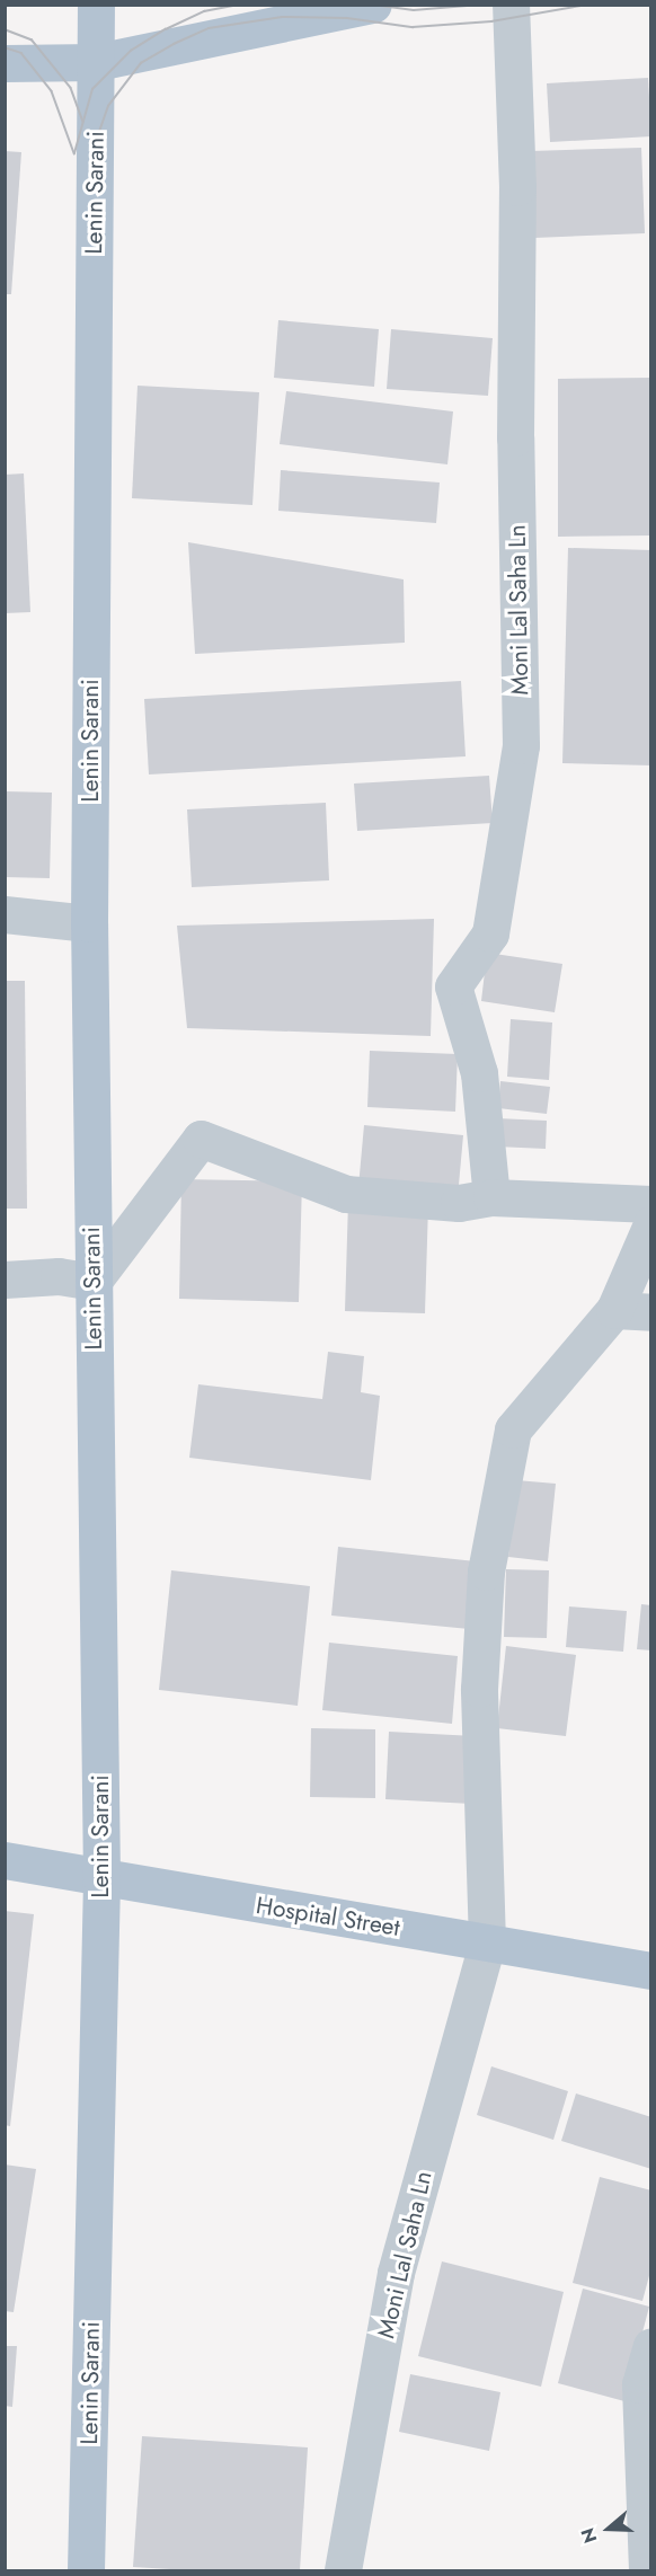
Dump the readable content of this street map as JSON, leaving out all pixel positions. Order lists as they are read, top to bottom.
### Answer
{
  "streets": {
    "main road": ["Lenin Sarani", "Hospital Street"],
    "street": ["Moni Lal Saha Ln"]
  },
  "crossings": [
    ["Lenin Sarani", "Hospital Street"],
    ["Moni Lal Saha Ln", "Hospital Street"]
  ],
  "north": "left"
}
